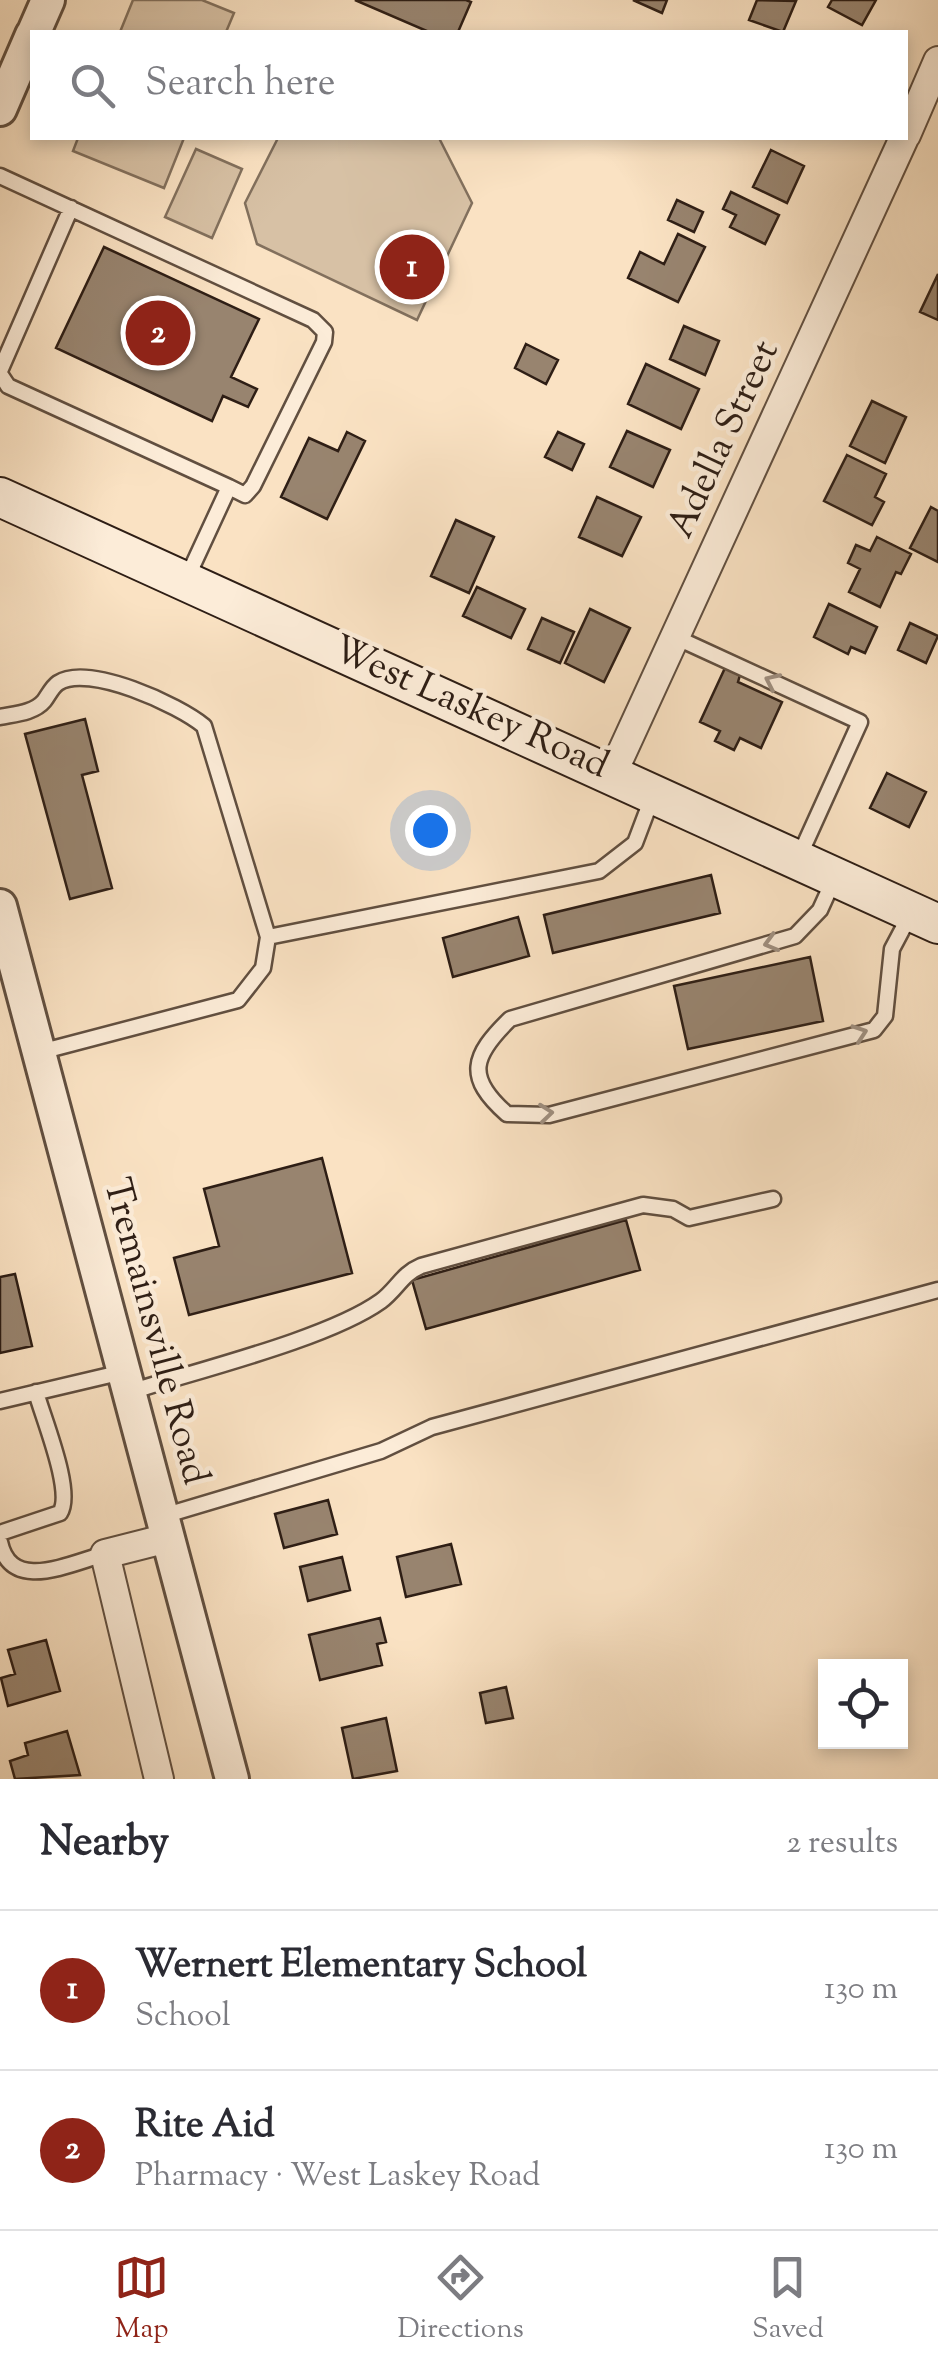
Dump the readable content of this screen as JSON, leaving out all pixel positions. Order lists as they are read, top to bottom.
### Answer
{
  "streets": {
    "main road": ["West Laskey Road"],
    "street": ["Adella Street", "Tremainsville Road"]
  },
  "crossings": [
    ["Adella Street", "West Laskey Road"]
  ],
  "page": {
    "search": "Search here",
    "pins": ["1", "2"],
    "heading": ["Nearby", "2 results"],
    "list": [
      {
        "mark": "1",
        "name": "Wernert Elementary School",
        "note": "School",
        "value": "130 m"
      },
      {
        "mark": "2",
        "name": "Rite Aid",
        "note": "Pharmacy · West Laskey Road",
        "value": "130 m"
      }
    ],
    "nav": ["Map", "Directions", "Saved"]
  }
}
